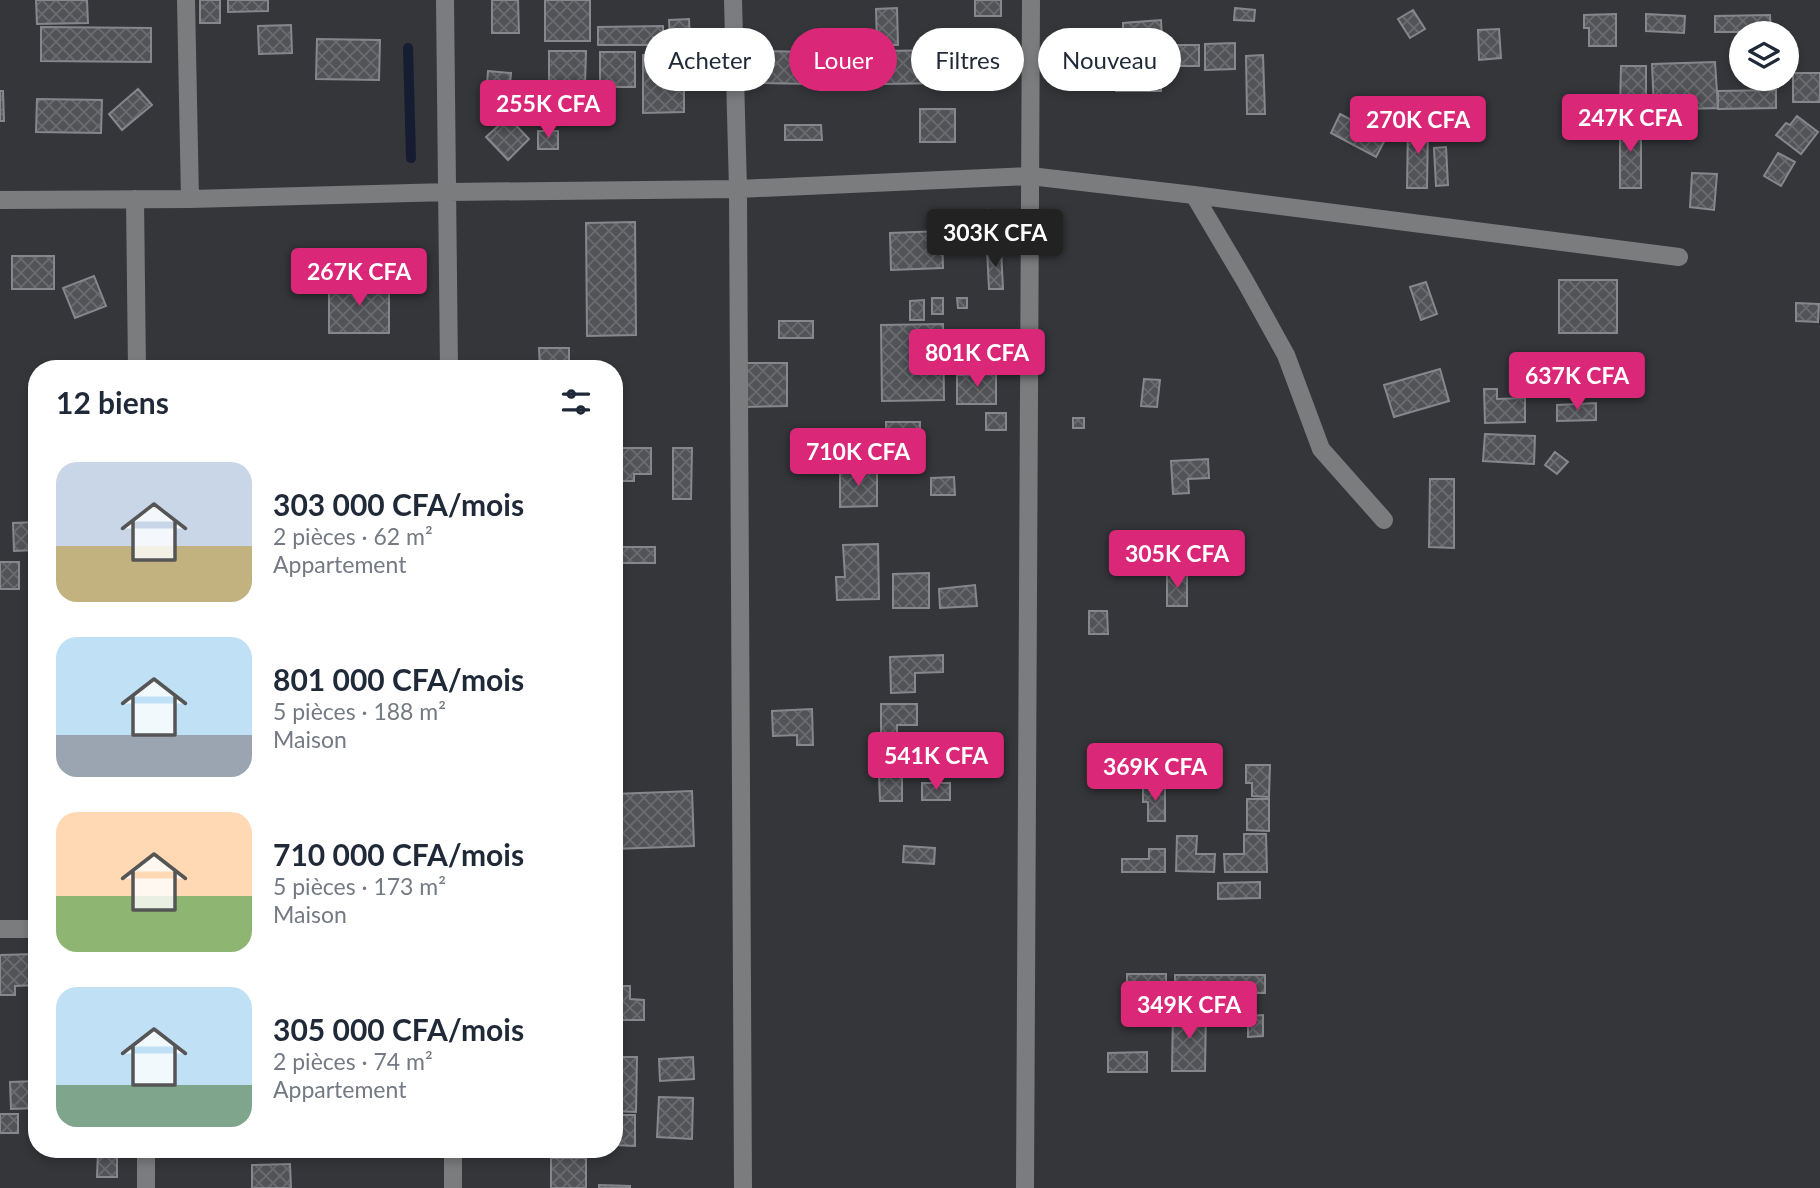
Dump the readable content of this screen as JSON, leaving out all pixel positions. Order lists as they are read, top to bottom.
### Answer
{
  "page": {
    "chip": [
      "Acheter",
      "Louer",
      "Filtres",
      "Nouveau"
    ],
    "price": [
      "255K CFA",
      "247K CFA",
      "270K CFA",
      "303K CFA",
      "267K CFA",
      "801K CFA",
      "637K CFA",
      "710K CFA",
      "305K CFA",
      "541K CFA",
      "369K CFA",
      "349K CFA"
    ],
    "heading": "12 biens",
    "list": [
      {
        "name": "303 000 CFA/mois",
        "note": "2 pièces · 62 m² · Appartement"
      },
      {
        "name": "801 000 CFA/mois",
        "note": "5 pièces · 188 m² · Maison"
      },
      {
        "name": "710 000 CFA/mois",
        "note": "5 pièces · 173 m² · Maison"
      },
      {
        "name": "305 000 CFA/mois",
        "note": "2 pièces · 74 m² · Appartement"
      }
    ]
  }
}
